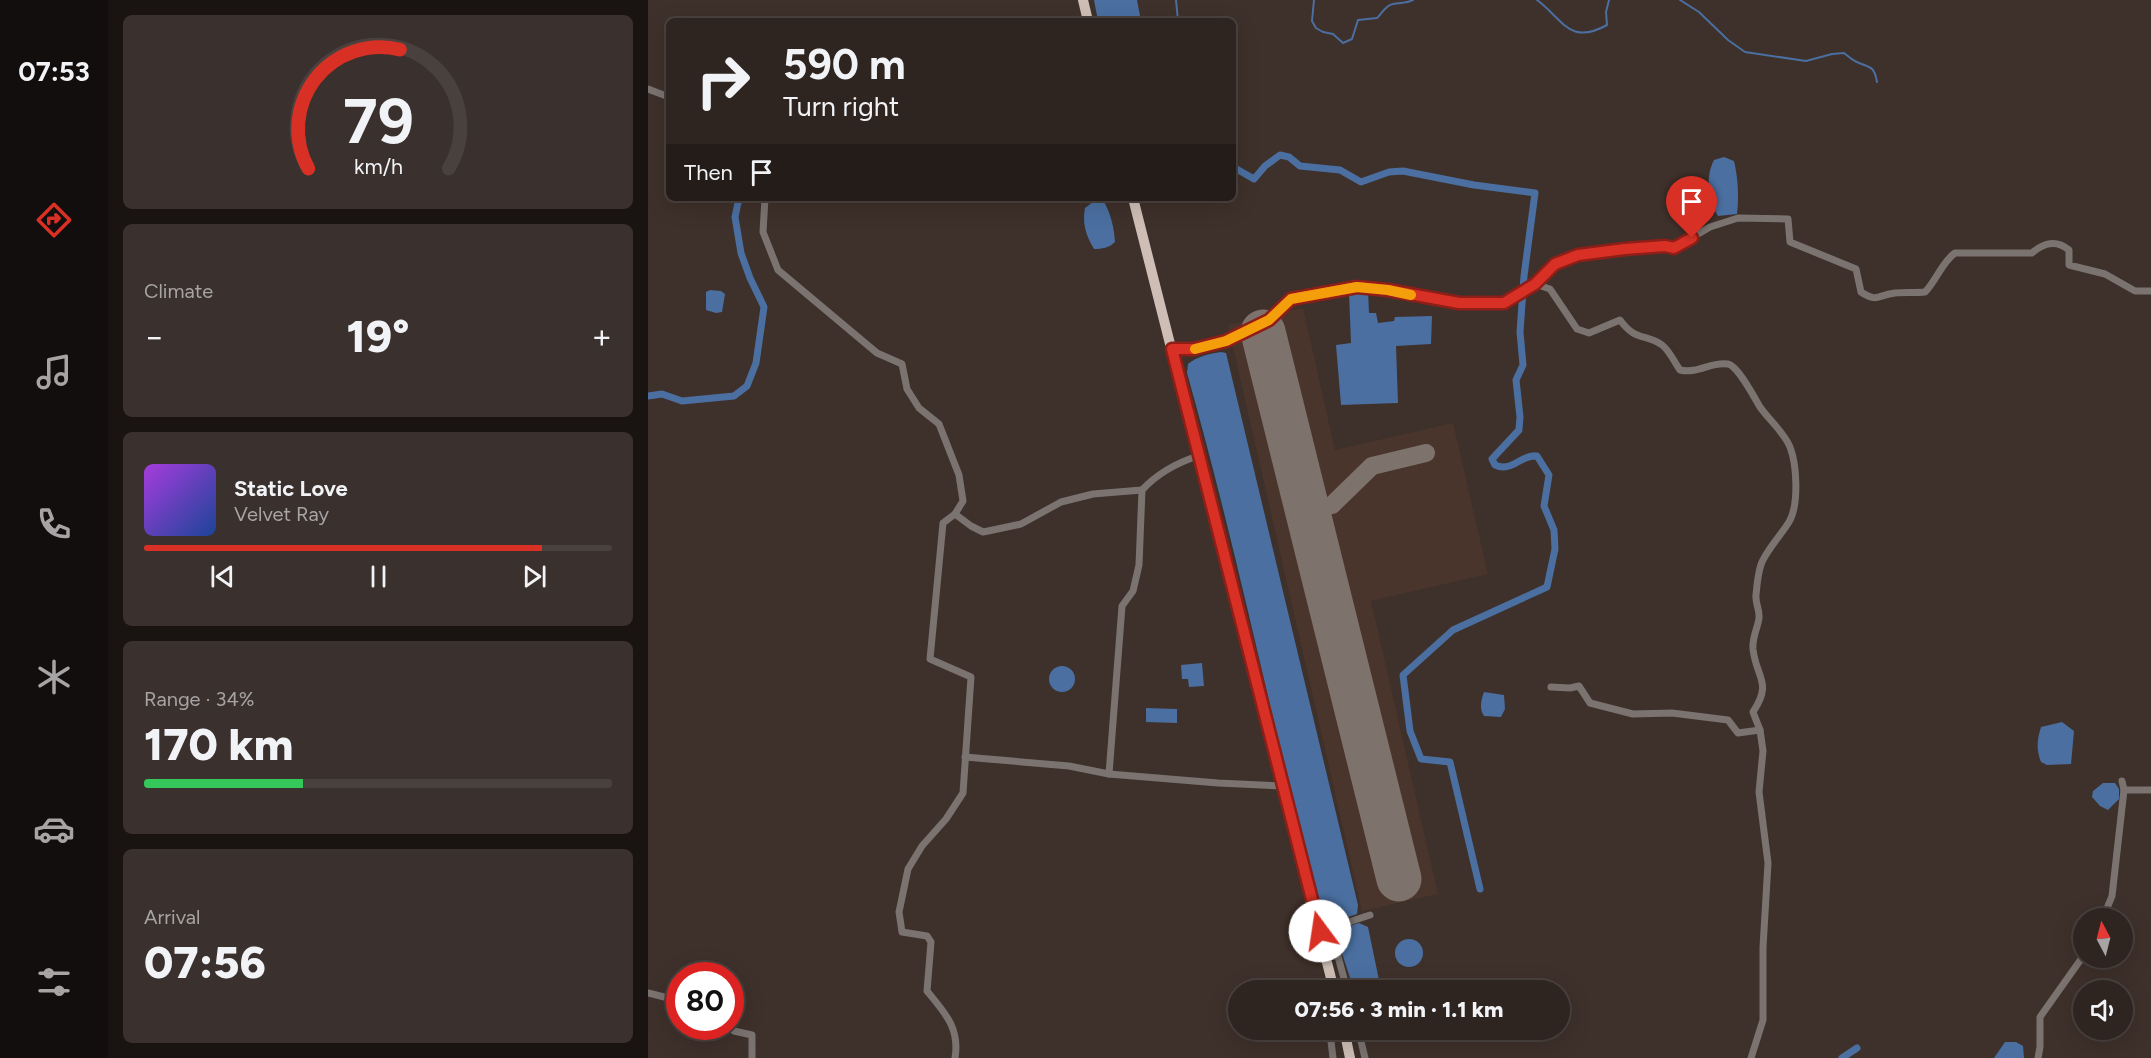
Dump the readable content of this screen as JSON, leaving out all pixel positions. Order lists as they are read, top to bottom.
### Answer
{
  "north": "top",
  "page": {
    "tabs": "07:53",
    "turn": ["590 m", "Turn right"],
    "then": "Then",
    "tile": [
      "Climate",
      ["Range · 34%", "170 km"],
      ["Arrival", "07:56"]
    ],
    "heat": ["−", "19°", "+"],
    "song": ["Static Love", "Velvet Ray"],
    "limit": "80",
    "trip": "07:56 · 3 min · 1.1 km",
    "gauge": ["79", "km/h"]
  }
}
